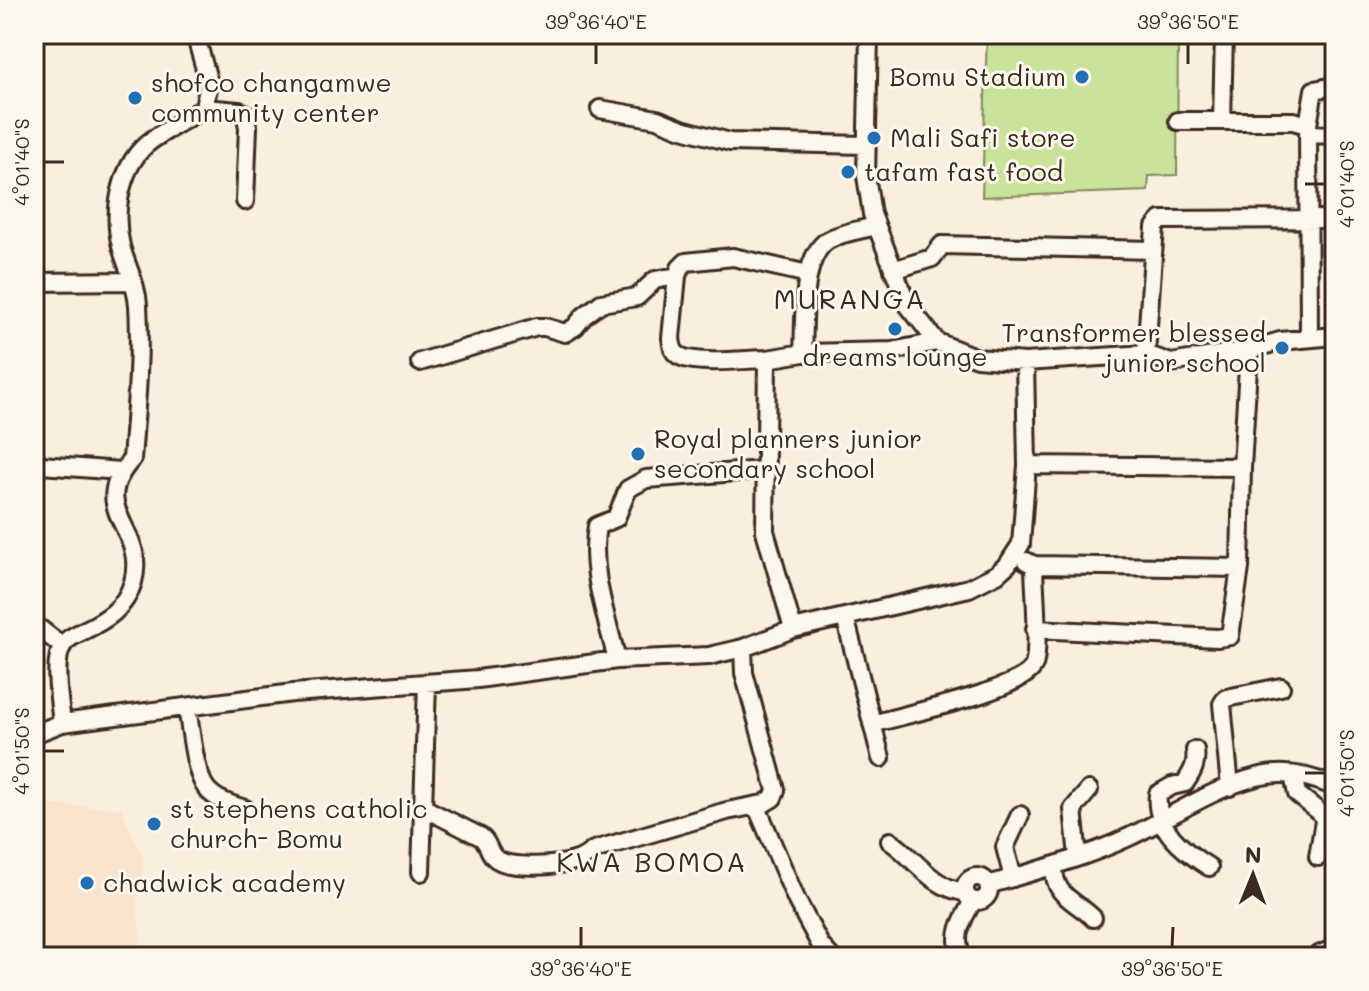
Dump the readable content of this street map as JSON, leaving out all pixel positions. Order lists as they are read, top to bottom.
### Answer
{
  "districts": ["MURANGA", "KWA BOMOA"],
  "places": [
    "Bomu Stadium",
    "shofco changamwe community center",
    "Mali Safi store",
    "tafam fast food",
    "dreams lounge",
    "Transformer blessed junior school",
    "Royal planners junior secondary school",
    "st stephens catholic church- Bomu",
    "chadwick academy"
  ],
  "north": "top",
  "coordinates": [
    "39°36'40\"E",
    "39°36'50\"E",
    "4°01'40\"S",
    "4°01'50\"S"
  ]
}
